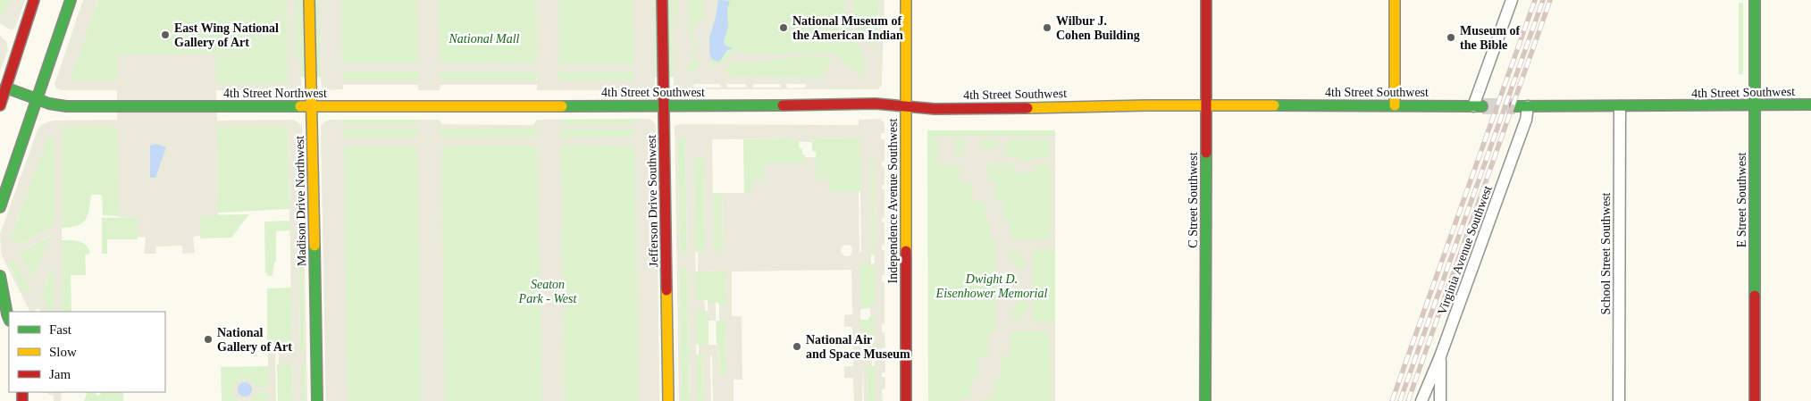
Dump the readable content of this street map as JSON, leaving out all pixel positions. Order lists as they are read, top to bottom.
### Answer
{
  "streets": {
    "main road": [
      "4th Street Southwest",
      "4th Street Northwest",
      "C Street Southwest",
      "E Street Southwest",
      "Madison Drive Northwest",
      "Jefferson Drive Southwest",
      "Independence Avenue Southwest"
    ],
    "street": ["Virginia Avenue Southwest", "School Street Southwest"]
  },
  "crossings": [
    ["4th Street Southwest", "4th Street Northwest"],
    ["4th Street Southwest", "C Street Southwest"],
    ["4th Street Southwest", "E Street Southwest"],
    ["4th Street Southwest", "Jefferson Drive Southwest"],
    ["4th Street Southwest", "Independence Avenue Southwest"],
    ["4th Street Southwest", "Virginia Avenue Southwest"],
    ["4th Street Southwest", "School Street Southwest"],
    ["4th Street Northwest", "Madison Drive Northwest"]
  ],
  "parks": ["National Mall", "Dwight D. Eisenhower Memorial", "Seaton Park - West"],
  "places": [
    "National Museum of the American Indian",
    "Wilbur J. Cohen Building",
    "East Wing National Gallery of Art",
    "Museum of the Bible",
    "National Gallery of Art",
    "National Air and Space Museum"
  ],
  "legend": ["Fast", "Slow", "Jam"]
}
